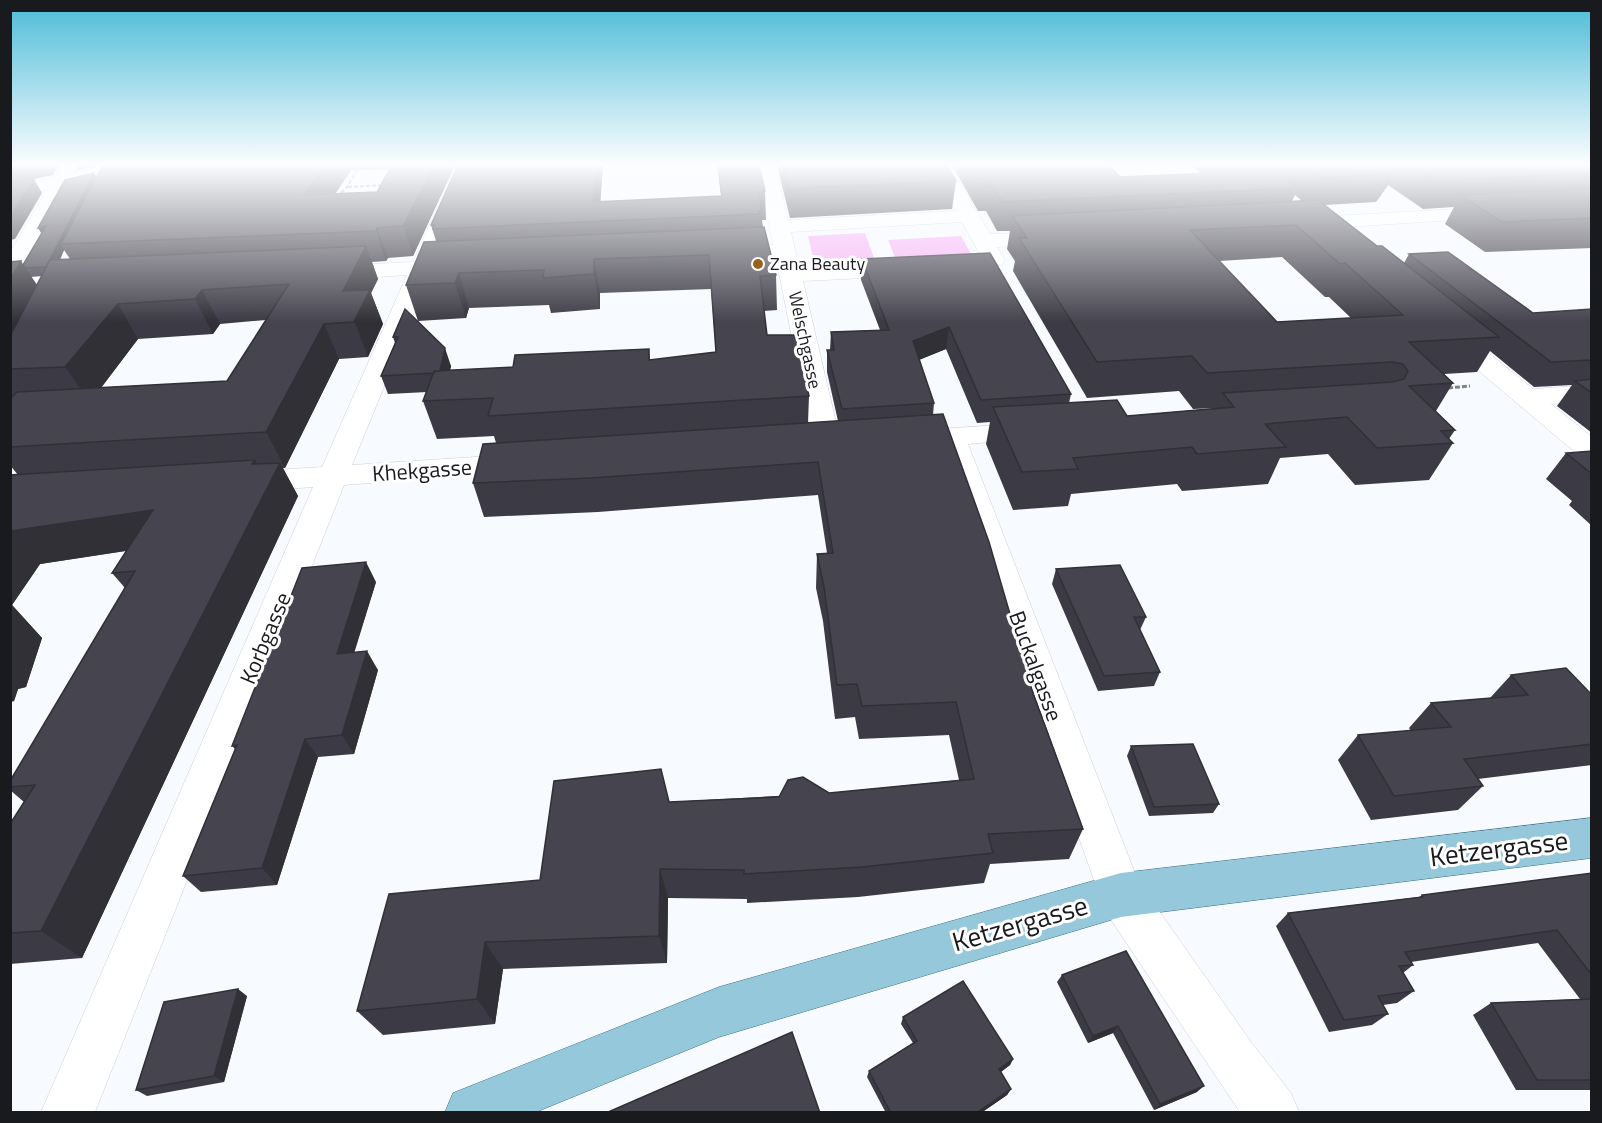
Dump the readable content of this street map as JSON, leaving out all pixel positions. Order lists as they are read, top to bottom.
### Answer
{
  "streets": {
    "main road": ["Ketzergasse"],
    "street": [
      "Welschgasse",
      "Khekgasse",
      "Korbgasse",
      "Buckalgasse"
    ]
  },
  "crossings": [
    ["Khekgasse", "Korbgasse"],
    ["Buckalgasse", "Ketzergasse"]
  ],
  "places": ["Zana Beauty"]
}
